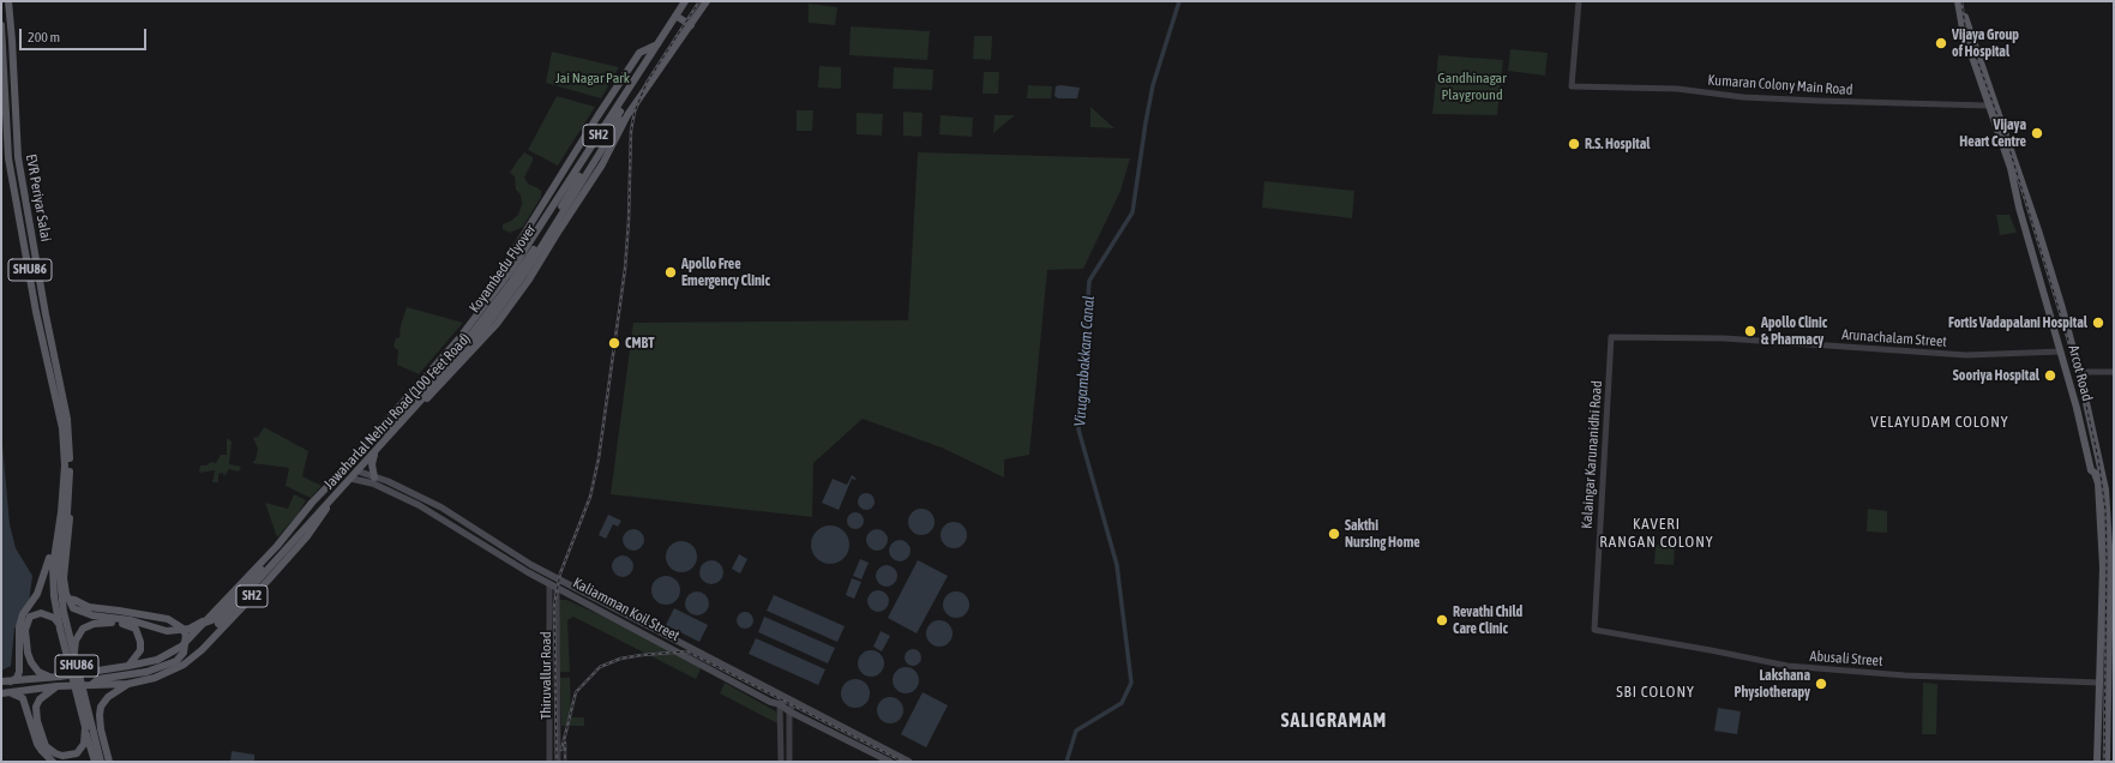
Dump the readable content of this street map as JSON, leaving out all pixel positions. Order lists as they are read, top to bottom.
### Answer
{
  "streets": {
    "main road": [
      "SH2",
      "EVR Periyar Salai",
      "Koyambedu Flyover",
      "SHU86",
      "Arcot Road",
      "Jawaharlal Nehru Road (100 Feet Road)",
      "Kaliamman Koil Street"
    ],
    "street": [
      "Kumaran Colony Main Road",
      "Arunachalam Street",
      "Kalaingar Karunanidhi Road",
      "Abusali Street",
      "Thiruvallur Road"
    ]
  },
  "crossings": [
    ["Kumaran Colony Main Road", "Arcot Road"],
    ["EVR Periyar Salai", "SHU86"],
    ["Koyambedu Flyover", "Jawaharlal Nehru Road (100 Feet Road)"],
    ["Arunachalam Street", "Arcot Road"],
    ["Arunachalam Street", "Kalaingar Karunanidhi Road"],
    ["Arcot Road", "Abusali Street"],
    ["Jawaharlal Nehru Road (100 Feet Road)", "Kaliamman Koil Street"],
    ["Kalaingar Karunanidhi Road", "Abusali Street"],
    ["Kaliamman Koil Street", "Thiruvallur Road"]
  ],
  "districts": [
    "VELAYUDAM COLONY",
    "KAVERI RANGAN COLONY",
    "SBI COLONY",
    "SALIGRAMAM"
  ],
  "water": ["Virugambakkam Canal"],
  "parks": ["Jai Nagar Park", "Gandhinagar Playground"],
  "places": [
    "Vijaya Group of Hospital",
    "Vijaya Heart Centre",
    "R.S. Hospital",
    "Apollo Free Emergency Clinic",
    "Fortis Vadapalani Hospital",
    "Apollo Clinic & Pharmacy",
    "CMBT",
    "Sooriya Hospital",
    "Sakthi Nursing Home",
    "Revathi Child Care Clinic",
    "Lakshana Physiotherapy"
  ],
  "scale_bar": "200 m"
}
